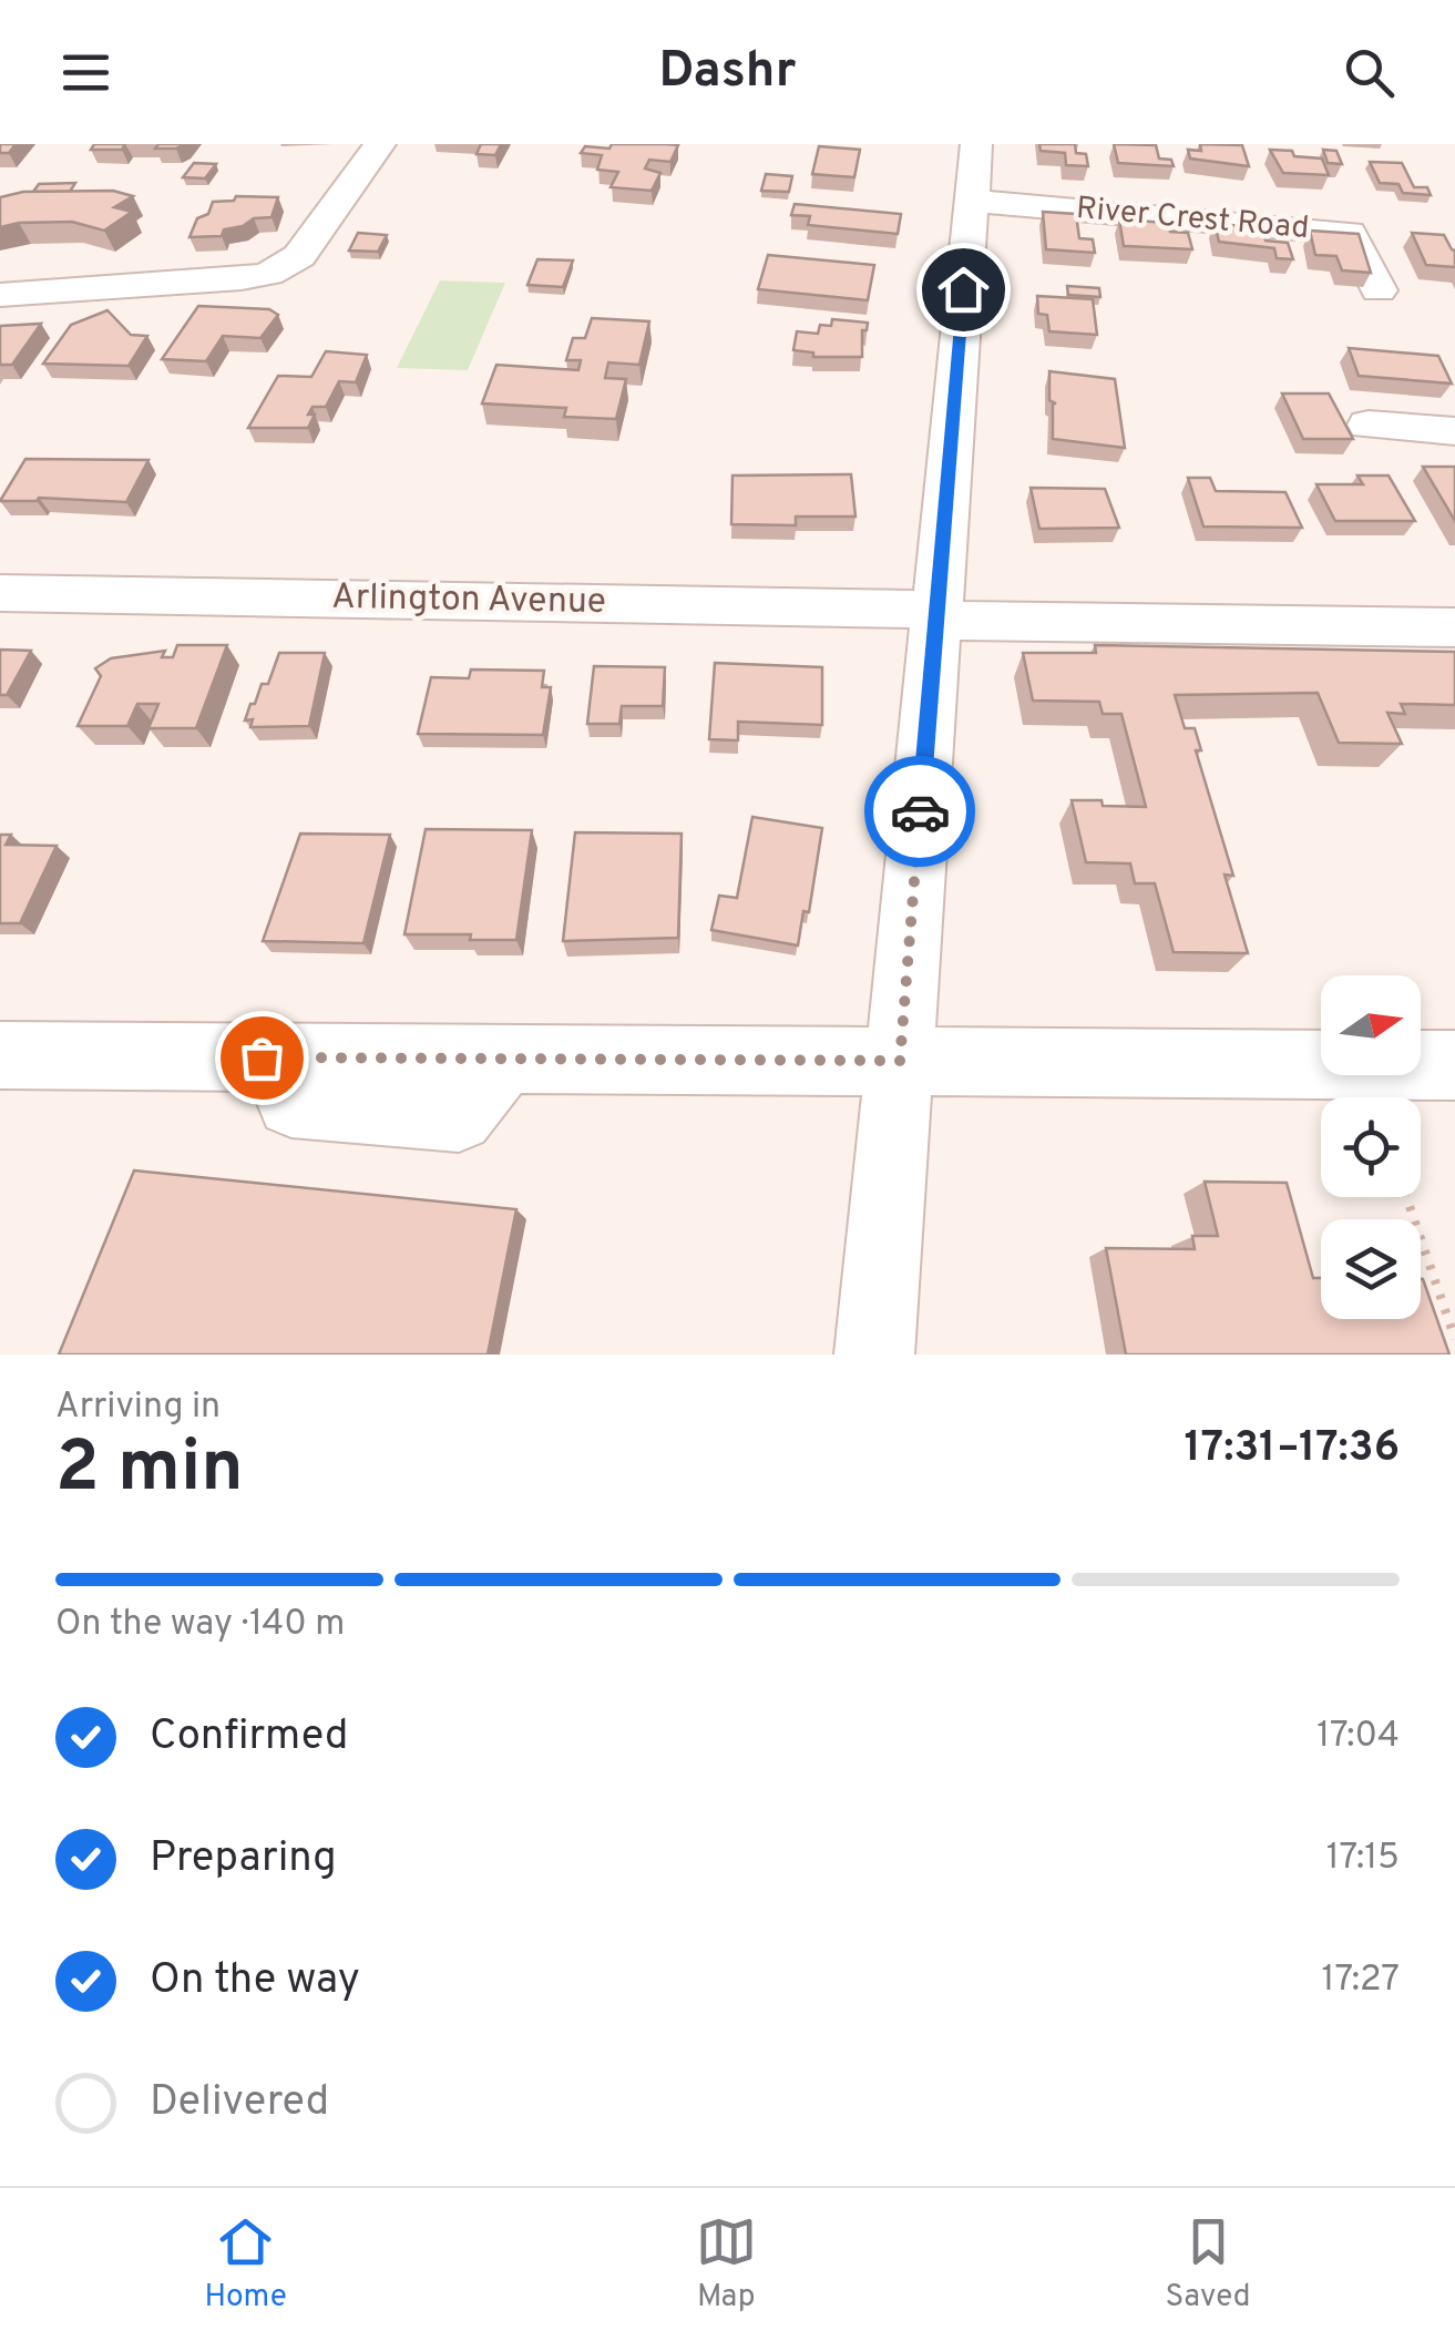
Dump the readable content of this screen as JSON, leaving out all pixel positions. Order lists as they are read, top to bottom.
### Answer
{
  "streets": {
    "street": ["River Crest Road", "Arlington Avenue"]
  },
  "north": "right",
  "page": {
    "header": "Dashr",
    "heading": ["2 min", "Arriving in", "17:31–17:36"],
    "bar": "On the way · 140 m",
    "list": [
      ["Confirmed", "17:04"],
      ["Preparing", "17:15"],
      ["On the way", "17:27"],
      "Delivered"
    ],
    "tabs": ["Home", "Map", "Saved"]
  }
}
